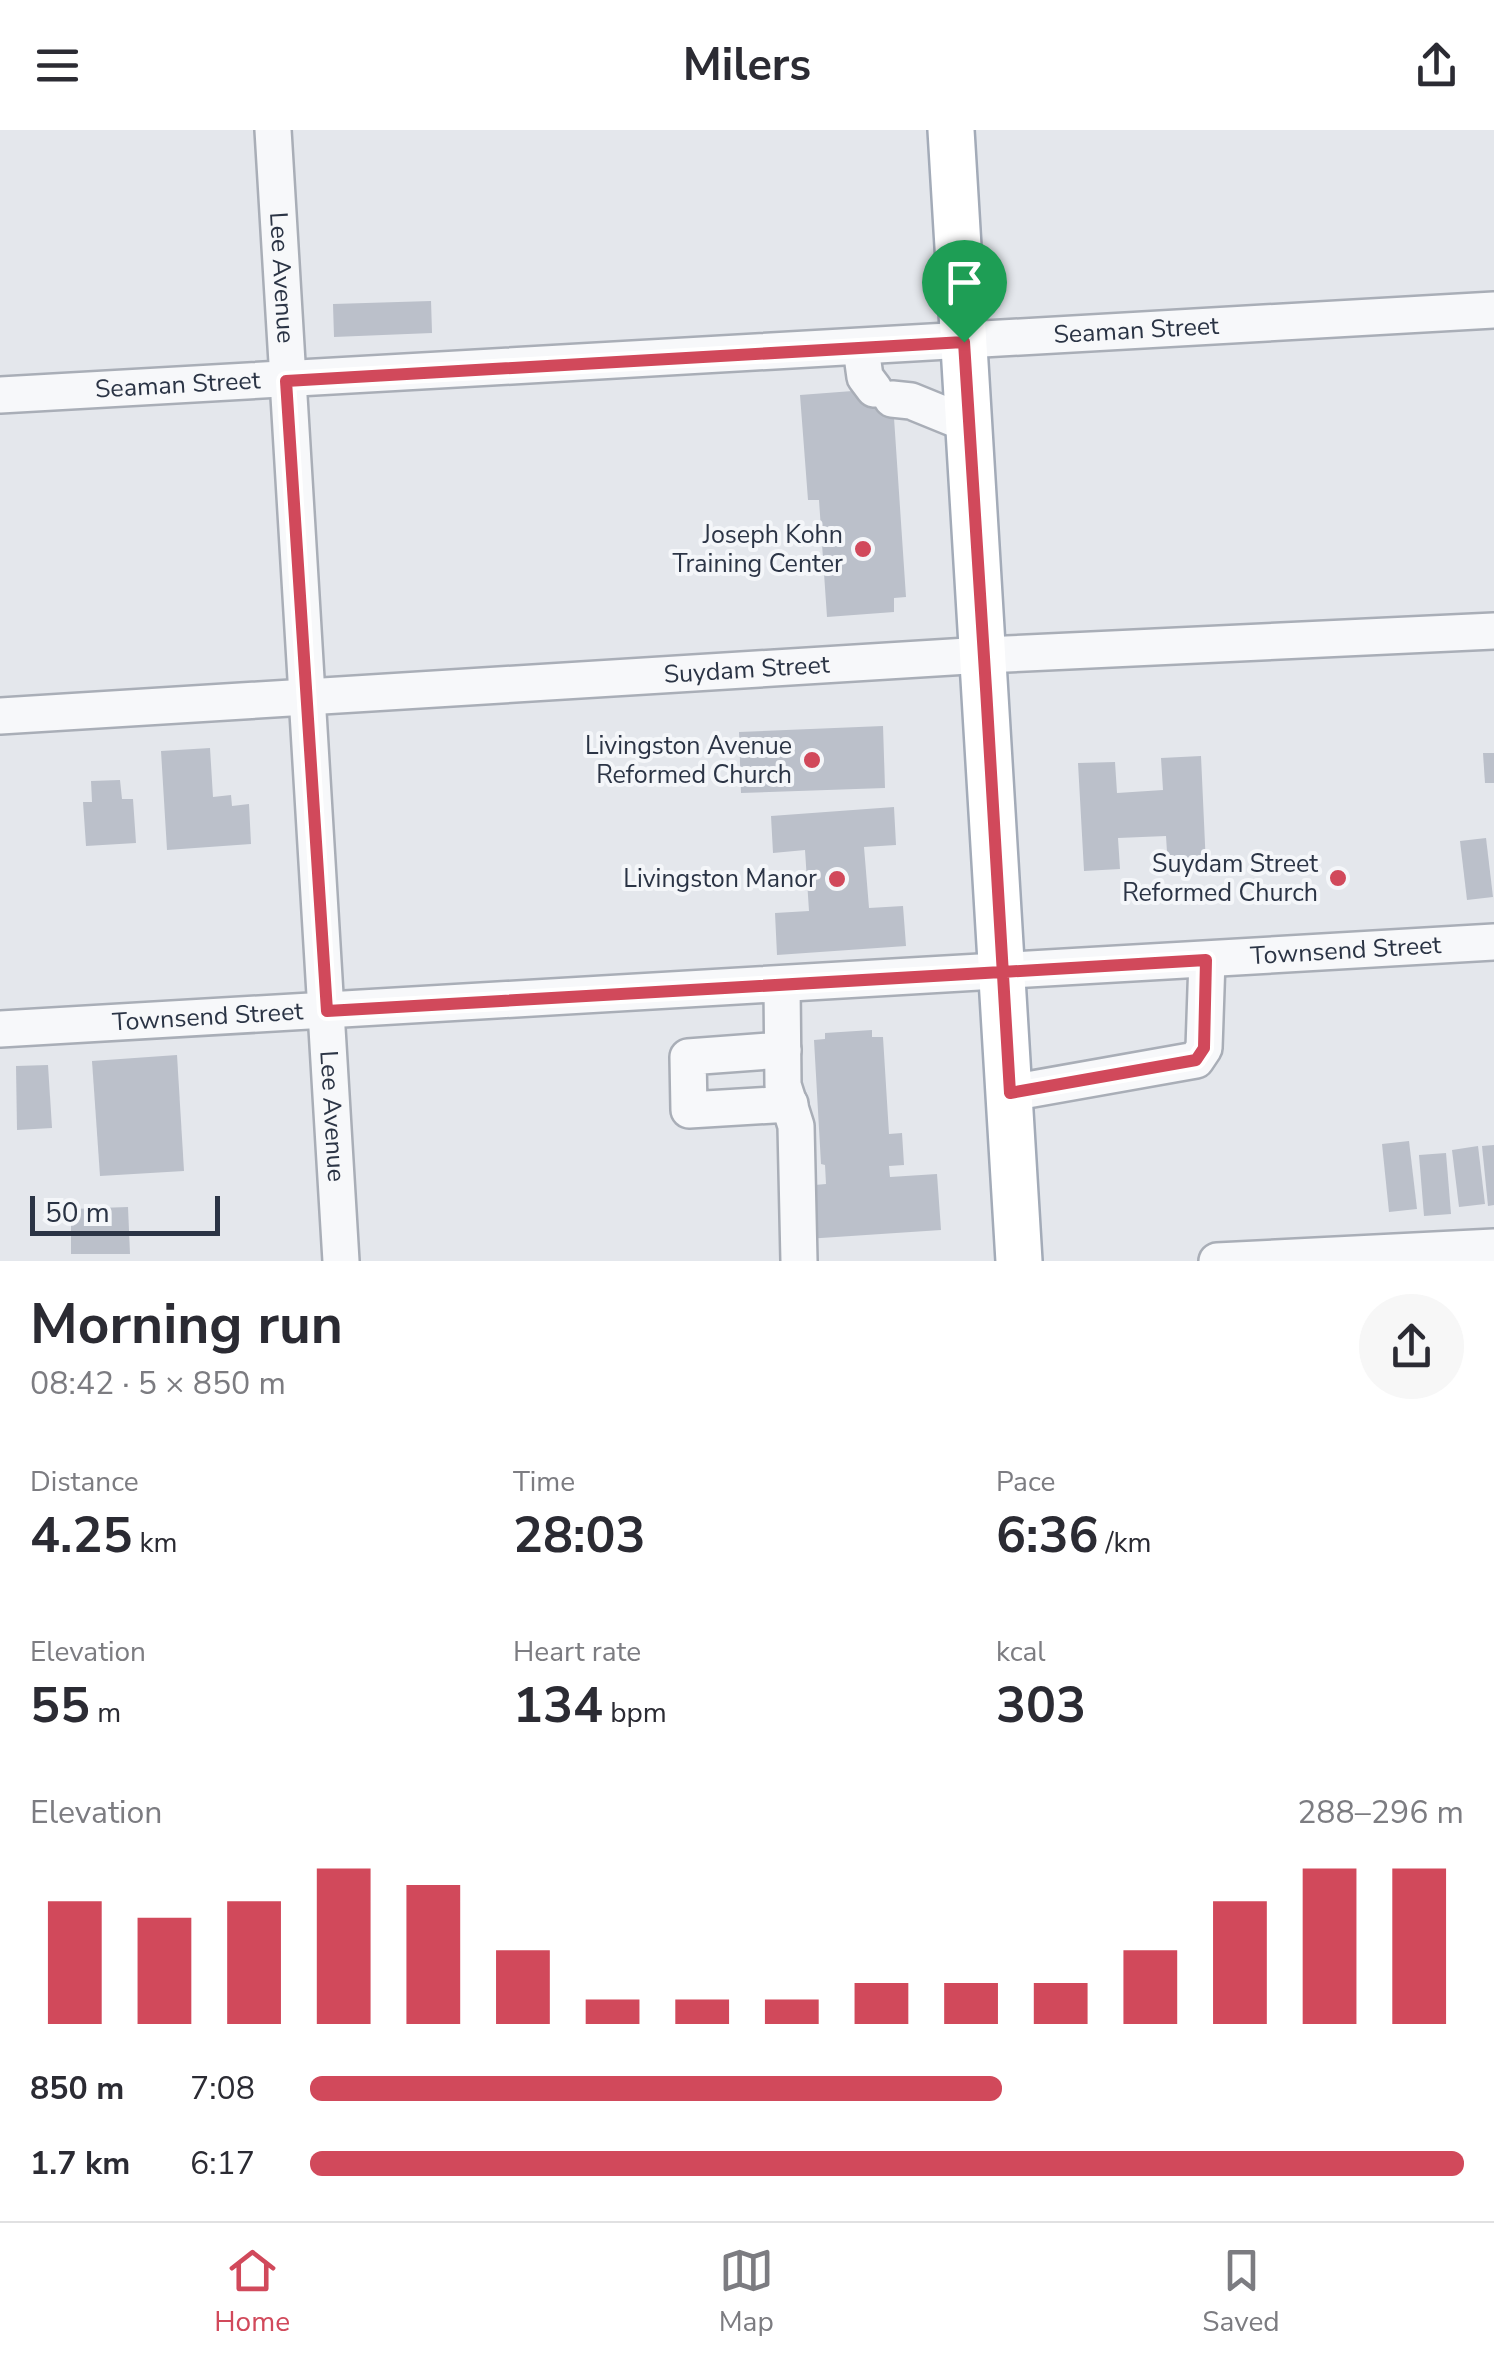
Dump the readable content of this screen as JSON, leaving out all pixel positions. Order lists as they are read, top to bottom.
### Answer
{
  "streets": {
    "street": [
      "Lee Avenue",
      "Seaman Street",
      "Suydam Street",
      "Townsend Street"
    ]
  },
  "crossings": [
    ["Lee Avenue", "Seaman Street"],
    ["Lee Avenue", "Suydam Street"],
    ["Lee Avenue", "Townsend Street"]
  ],
  "places": [
    "Joseph Kohn Training Center",
    "Livingston Avenue Reformed Church",
    "Suydam Street Reformed Church",
    "Livingston Manor"
  ],
  "scale_bar": "50 m",
  "page": {
    "header": "Milers",
    "scale": "50 m",
    "heading": ["Morning run", "08:42 · 5 × 850 m"],
    "stats": [
      ["Distance", "4.25 km"],
      ["Time", "28:03"],
      ["Pace", "6:36 /km"],
      ["Elevation", "55 m"],
      ["Heart rate", "134 bpm"],
      ["kcal", "303"]
    ],
    "chart": ["Elevation", "288–296 m"],
    "list": [
      {
        "name": "850 m",
        "note": "7:08"
      },
      {
        "name": "1.7 km",
        "note": "6:17"
      }
    ],
    "tabs": ["Home", "Map", "Saved"]
  }
}
